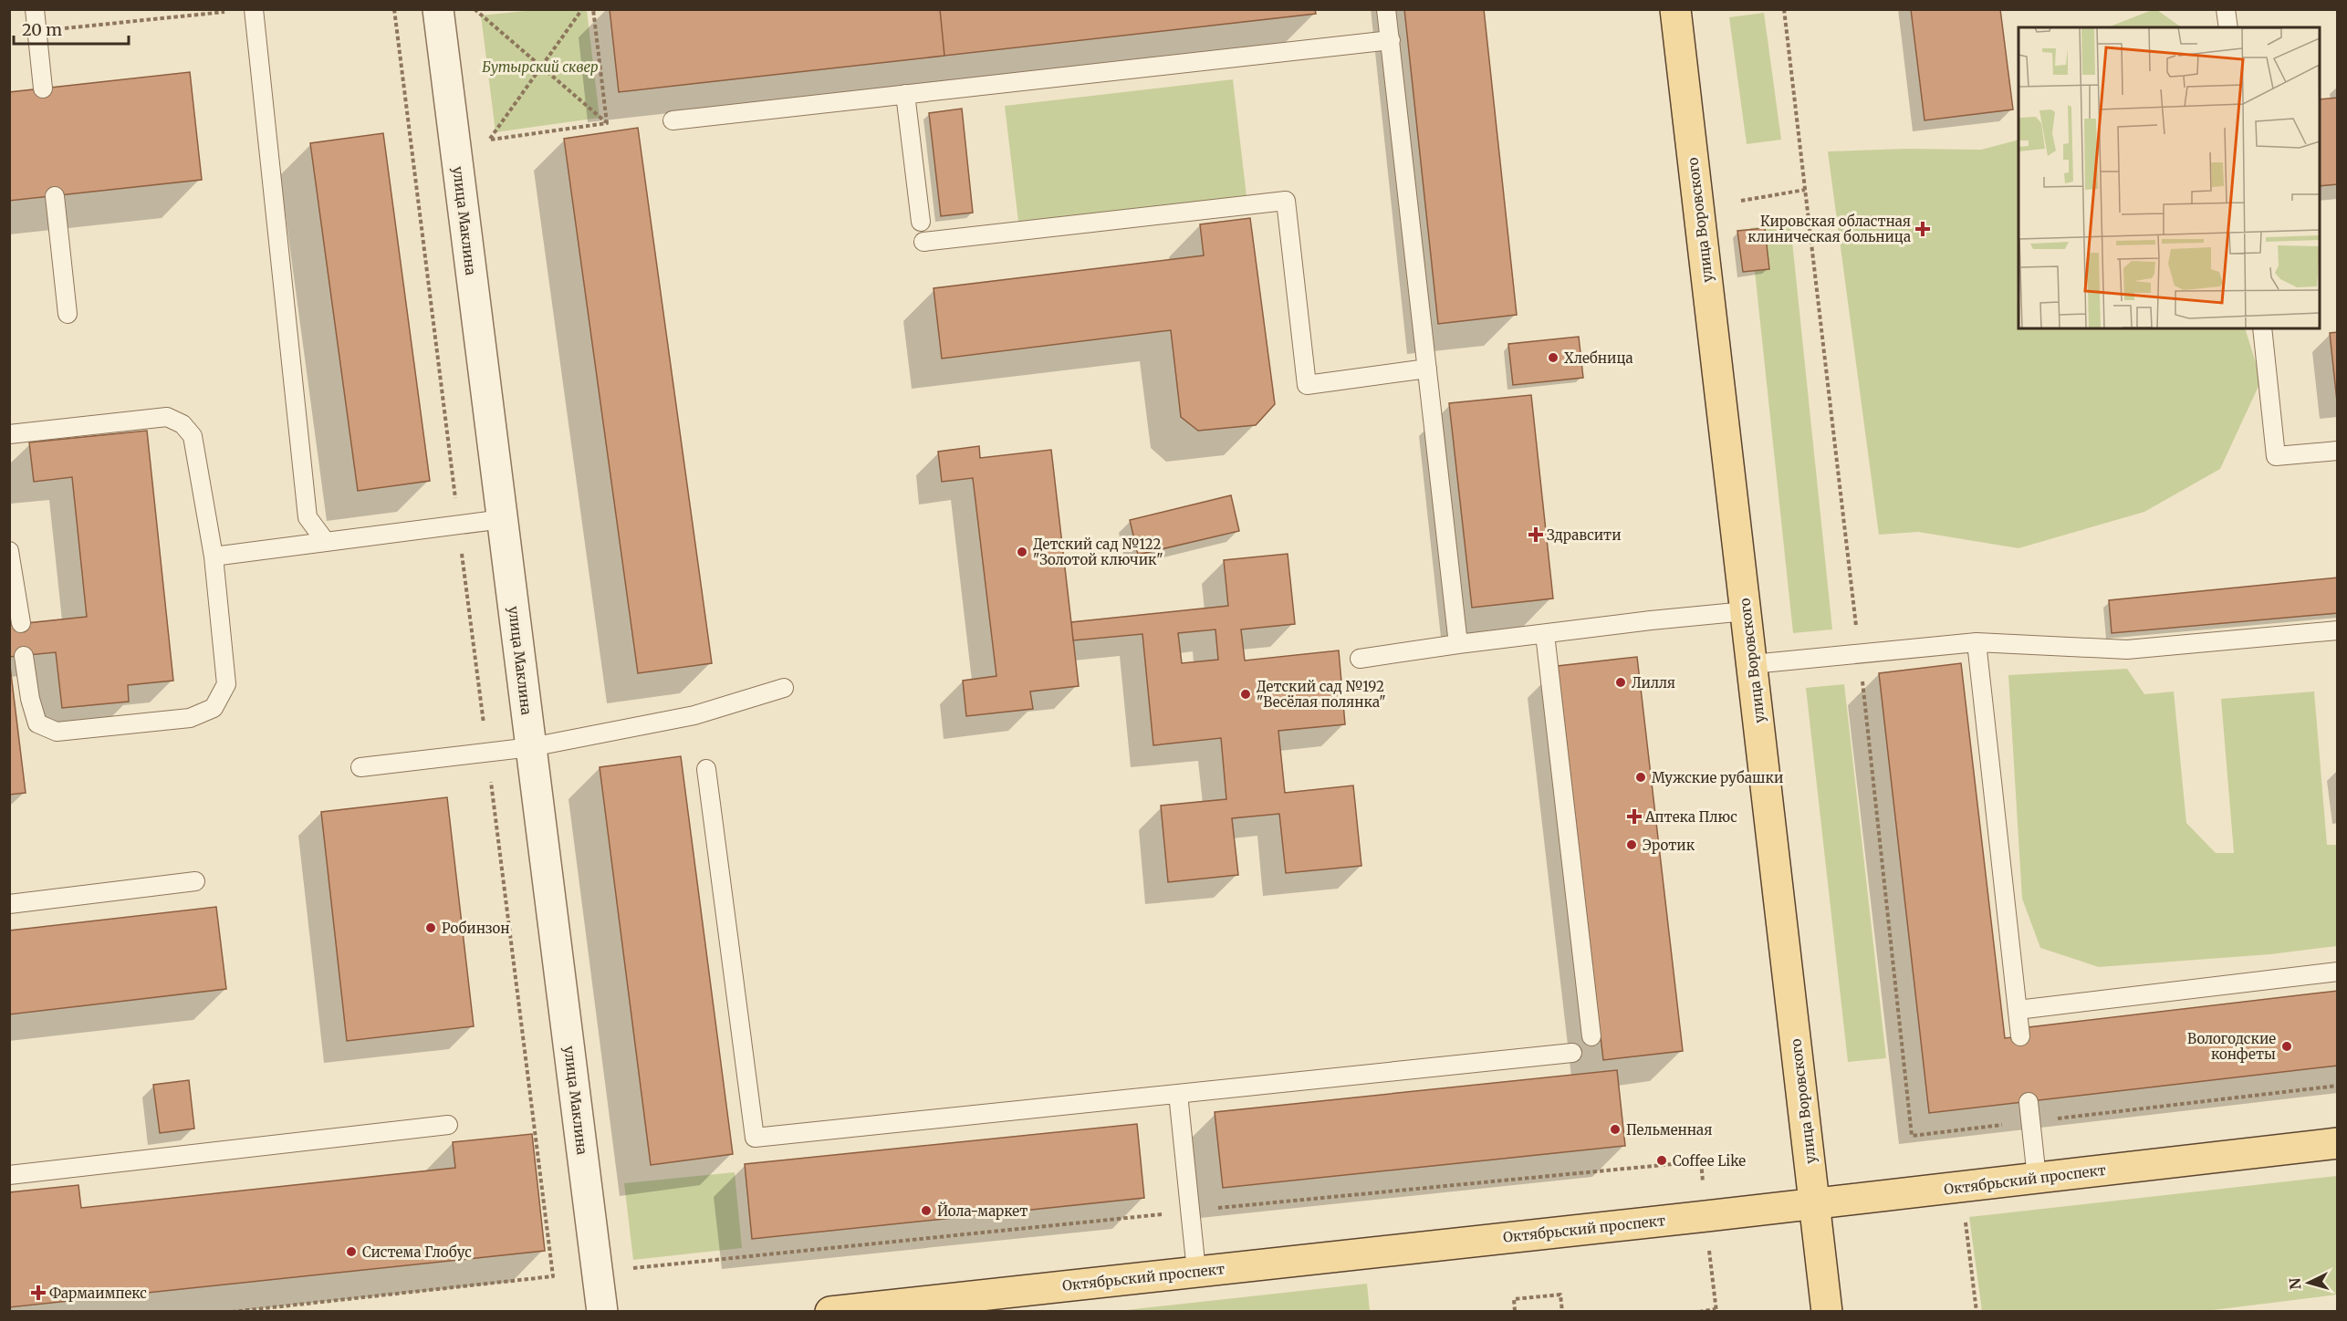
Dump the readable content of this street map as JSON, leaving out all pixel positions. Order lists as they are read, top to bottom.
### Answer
{
  "streets": {
    "main road": ["улица Воровского", "Октябрьский проспект"],
    "street": ["улица Маклина"]
  },
  "crossings": [
    ["улица Воровского", "Октябрьский проспект"]
  ],
  "parks": ["Бутырский сквер"],
  "places": {
    "health": [
      "Кировская областная клиническая больница",
      "Здравсити",
      "Аптека Плюс",
      "Фармаимпекс"
    ],
    "other": [
      "Хлебница",
      "Детский сад №122 \"Золотой ключик\"",
      "Лилля",
      "Детский сад №192 \"Весёлая полянка\"",
      "Мужские рубашки",
      "Эротик",
      "Робинзон",
      "Вологодские конфеты",
      "Пельменная",
      "Coffee Like",
      "Йола-маркет",
      "Система Глобус"
    ]
  },
  "scale_bar": "20 m",
  "north": "left"
}
